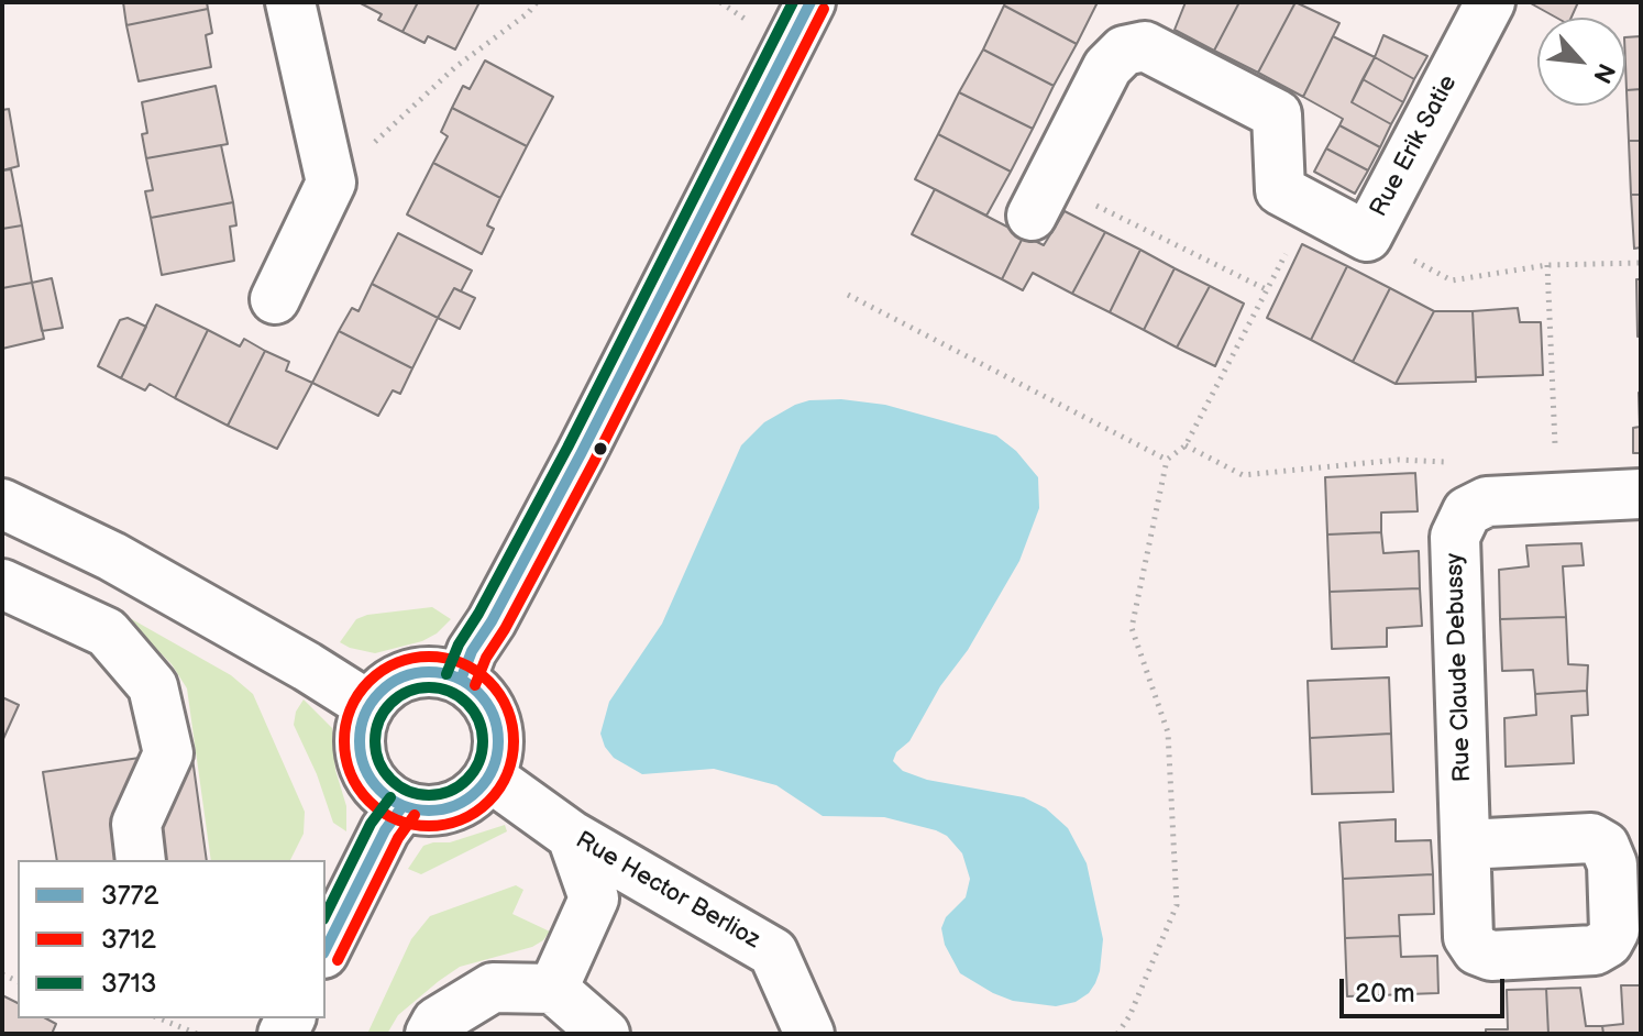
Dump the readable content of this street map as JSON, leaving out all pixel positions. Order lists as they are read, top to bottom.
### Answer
{
  "streets": {
    "street": ["Rue Erik Satie", "Rue Claude Debussy", "Rue Hector Berlioz"]
  },
  "lines": ["transit line 3772", "transit line 3713", "transit line 3712"],
  "legend": ["3772", "3712", "3713"],
  "scale_bar": "20 m",
  "north": "bottom right"
}
